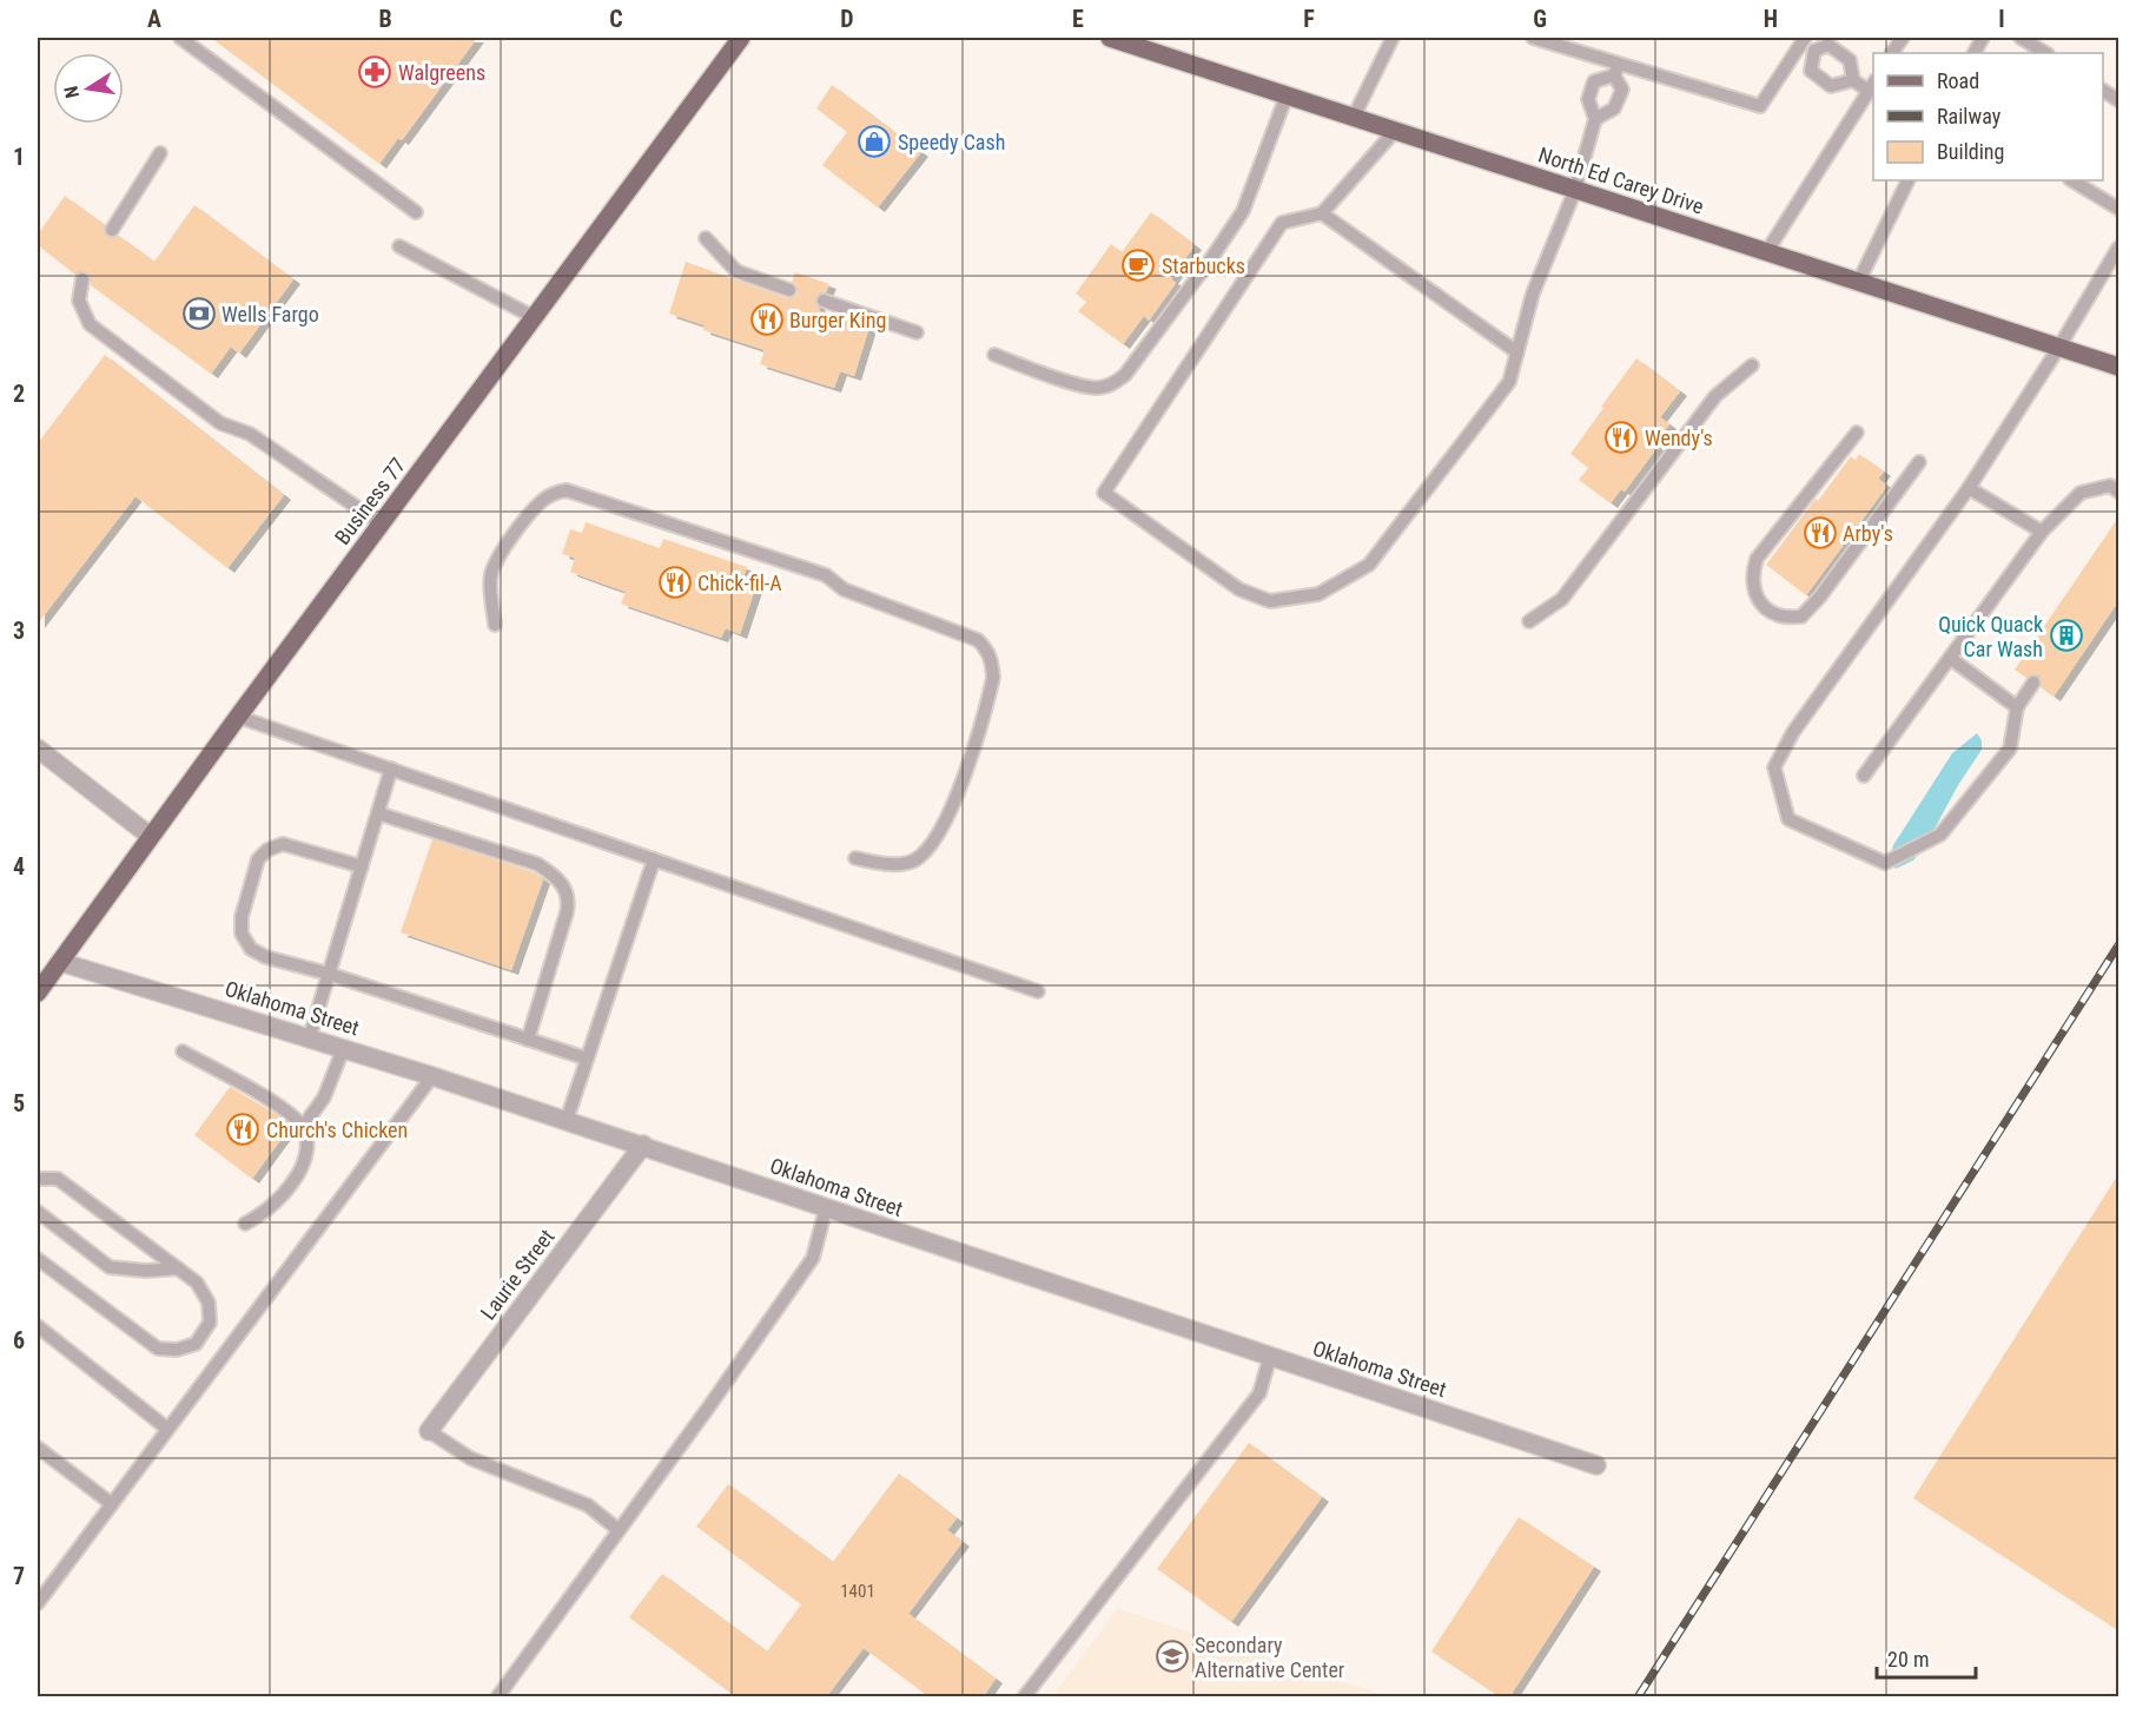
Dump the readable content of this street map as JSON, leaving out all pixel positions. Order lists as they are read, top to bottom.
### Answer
{
  "streets": {
    "main road": ["North Ed Carey Drive", "Business 77"],
    "street": ["Oklahoma Street", "Laurie Street"]
  },
  "crossings": [
    ["Business 77", "Oklahoma Street"],
    ["Oklahoma Street", "Laurie Street"]
  ],
  "places": {
    "pharmacy": ["Walgreens"],
    "shop": ["Speedy Cash"],
    "cafe": ["Starbucks"],
    "bank": ["Wells Fargo"],
    "restaurant": [
      "Burger King",
      "Wendy's",
      "Arby's",
      "Chick-fil-A",
      "Church's Chicken"
    ],
    "building": ["Quick Quack Car Wash"],
    "school or university": ["Secondary Alternative Center"]
  },
  "house_numbers": ["1401"],
  "legend": ["Road", "Railway", "Building"],
  "scale_bar": "20 m",
  "north": "left",
  "grid": {
    "columns": [
      "A",
      "B",
      "C",
      "D",
      "E",
      "F",
      "G",
      "H",
      "I"
    ],
    "rows": [
      "1",
      "2",
      "3",
      "4",
      "5",
      "6",
      "7"
    ]
  }
}
